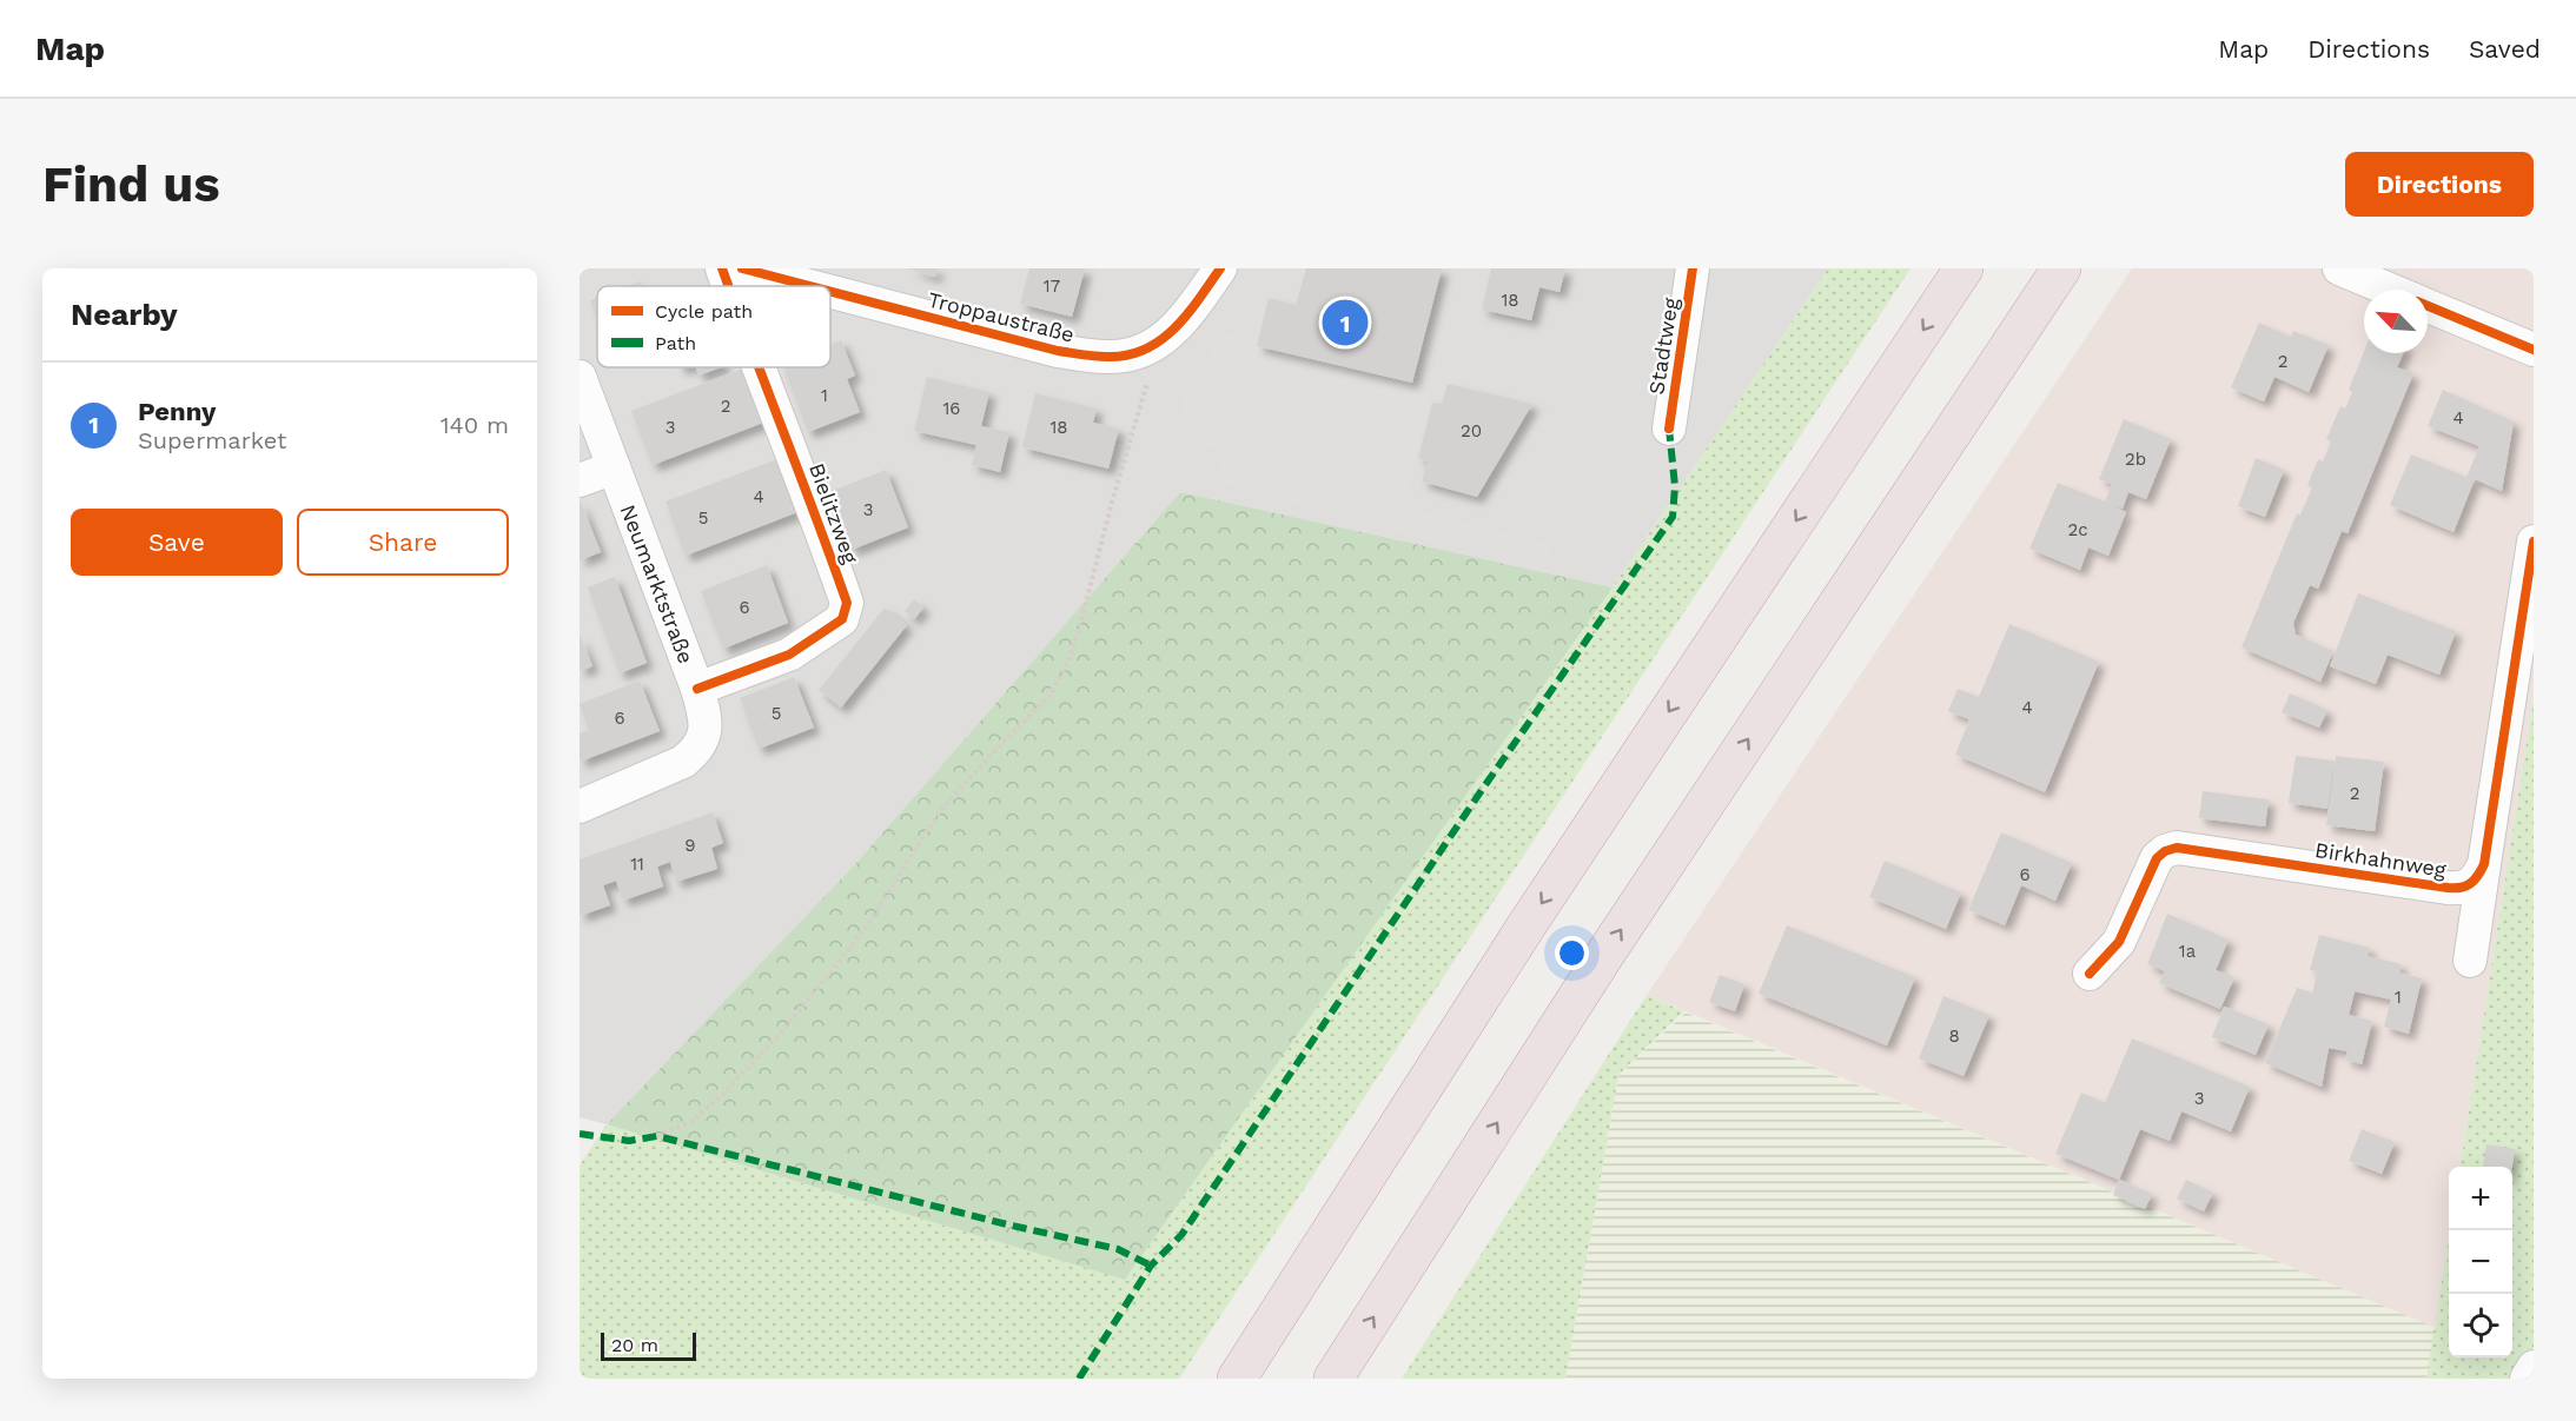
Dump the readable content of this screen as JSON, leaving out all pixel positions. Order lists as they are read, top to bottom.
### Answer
{
  "streets": {
    "street": [
      "Troppaustraße",
      "Stadtweg",
      "Bielitzweg",
      "Neumarktstraße",
      "Birkhahnweg"
    ]
  },
  "crossings": [
    ["Bielitzweg", "Neumarktstraße"]
  ],
  "house_numbers": [
    "17",
    "18",
    "2",
    "1",
    "2",
    "16",
    "4",
    "3",
    "18",
    "20",
    "2b",
    "4",
    "3",
    "5",
    "2c",
    "6",
    "4",
    "5",
    "6",
    "2",
    "9",
    "11",
    "6",
    "1a",
    "1",
    "8",
    "3"
  ],
  "legend": ["Cycle path", "Path"],
  "scale_bar": "20 m",
  "north": "top left",
  "page": {
    "header": "Map",
    "nav": ["Map", "Directions", "Saved"],
    "buttons": [
      "Directions",
      ["Save", "Share"]
    ],
    "title": "Find us",
    "heading": "Nearby",
    "pins": "1",
    "list": [
      {
        "mark": "1",
        "name": "Penny",
        "note": "Supermarket",
        "value": "140 m"
      }
    ],
    "map_buttons": ["+", "−"],
    "scale": "20 m"
  }
}
